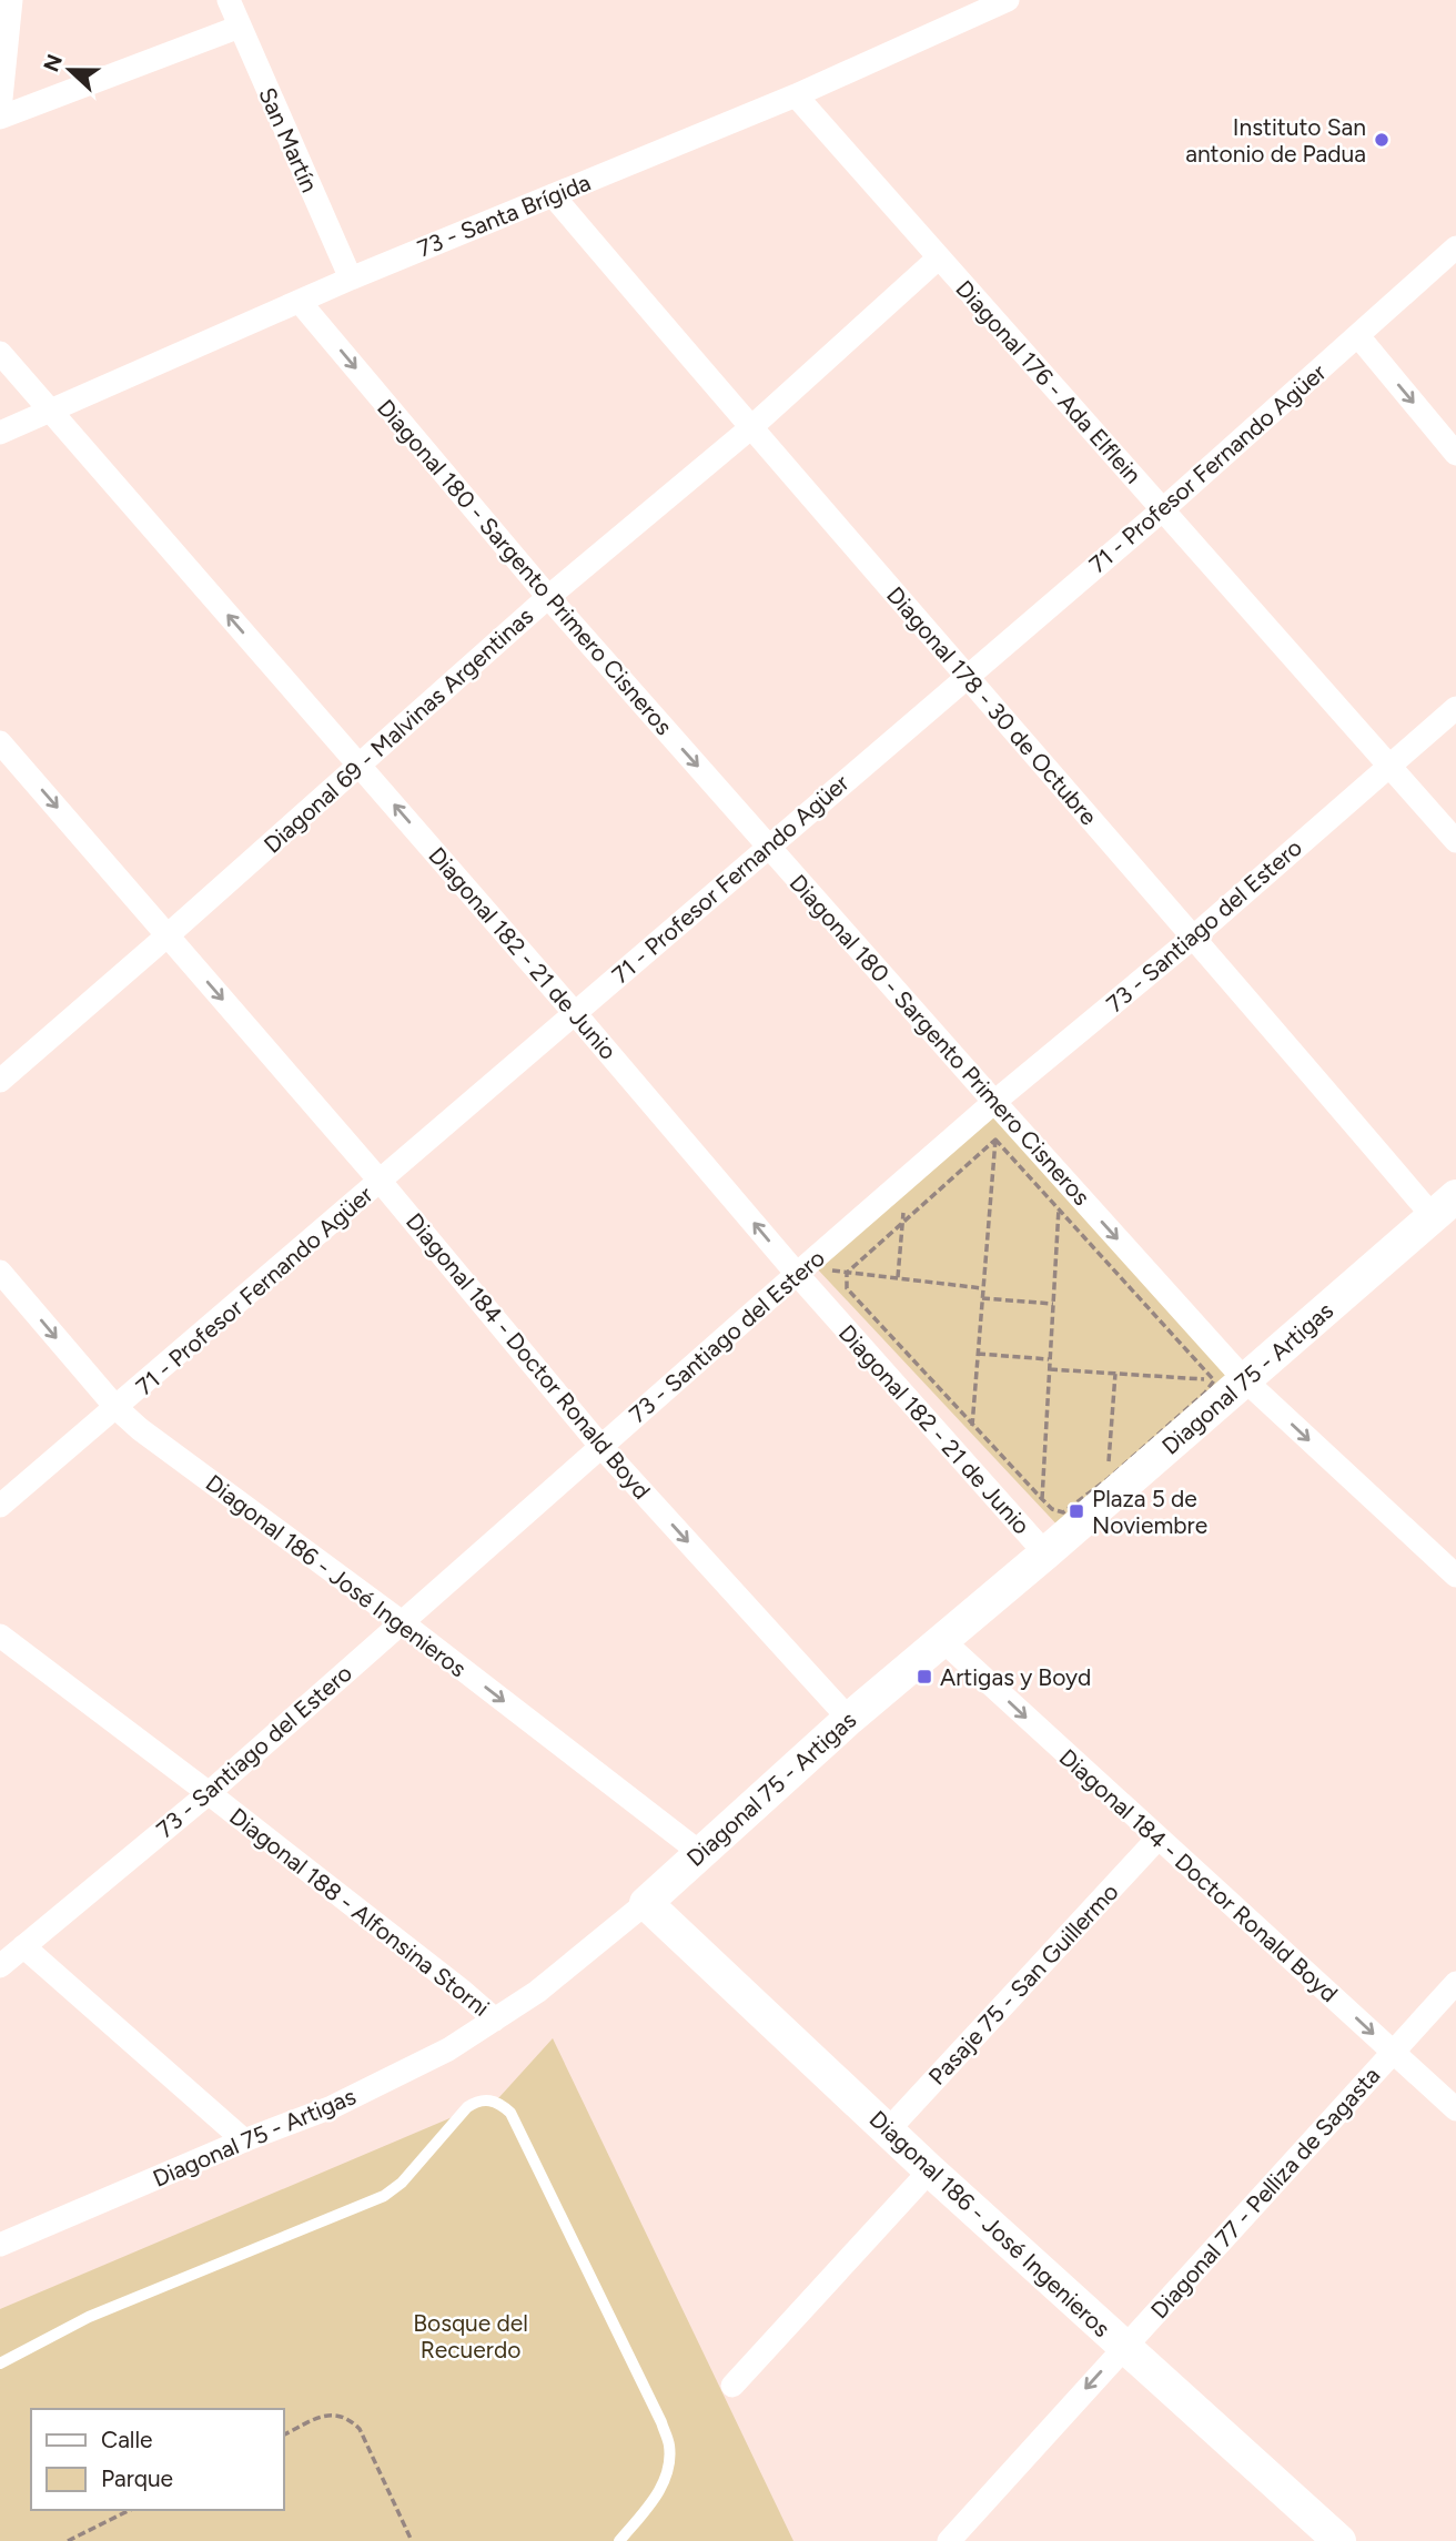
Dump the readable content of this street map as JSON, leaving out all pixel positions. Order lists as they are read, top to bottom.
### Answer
{
  "streets": {
    "street": [
      "San Martín",
      "73 - Santa Brígida",
      "Diagonal 176 - Ada Elflein",
      "71 - Profesor Fernando Agüer",
      "Diagonal 180 - Sargento Primero Cisneros",
      "Diagonal 178 - 30 de Octubre",
      "Diagonal 69 - Malvinas Argentinas",
      "73 - Santiago del Estero",
      "Diagonal 182 - 21 de Junio",
      "Diagonal 184 - Doctor Ronald Boyd",
      "Diagonal 75 - Artigas",
      "Diagonal 186 - José Ingenieros",
      "Diagonal 188 - Alfonsina Storni",
      "Pasaje 75 - San Guillermo",
      "Diagonal 77 - Pelliza de Sagasta"
    ]
  },
  "crossings": [
    ["San Martín", "73 - Santa Brígida"],
    ["73 - Santa Brígida", "Diagonal 176 - Ada Elflein"],
    ["73 - Santa Brígida", "Diagonal 180 - Sargento Primero Cisneros"],
    ["73 - Santa Brígida", "Diagonal 178 - 30 de Octubre"],
    ["73 - Santa Brígida", "Diagonal 182 - 21 de Junio"],
    ["Diagonal 176 - Ada Elflein", "71 - Profesor Fernando Agüer"],
    ["Diagonal 176 - Ada Elflein", "Diagonal 69 - Malvinas Argentinas"],
    ["Diagonal 176 - Ada Elflein", "73 - Santiago del Estero"],
    ["71 - Profesor Fernando Agüer", "Diagonal 180 - Sargento Primero Cisneros"],
    ["71 - Profesor Fernando Agüer", "Diagonal 178 - 30 de Octubre"],
    ["71 - Profesor Fernando Agüer", "Diagonal 182 - 21 de Junio"],
    ["71 - Profesor Fernando Agüer", "Diagonal 184 - Doctor Ronald Boyd"],
    ["71 - Profesor Fernando Agüer", "Diagonal 186 - José Ingenieros"],
    ["Diagonal 180 - Sargento Primero Cisneros", "Diagonal 69 - Malvinas Argentinas"],
    ["Diagonal 180 - Sargento Primero Cisneros", "73 - Santiago del Estero"],
    ["Diagonal 180 - Sargento Primero Cisneros", "Diagonal 75 - Artigas"],
    ["Diagonal 178 - 30 de Octubre", "Diagonal 69 - Malvinas Argentinas"],
    ["Diagonal 178 - 30 de Octubre", "73 - Santiago del Estero"],
    ["Diagonal 178 - 30 de Octubre", "Diagonal 75 - Artigas"],
    ["Diagonal 69 - Malvinas Argentinas", "Diagonal 182 - 21 de Junio"],
    ["Diagonal 69 - Malvinas Argentinas", "Diagonal 184 - Doctor Ronald Boyd"],
    ["73 - Santiago del Estero", "Diagonal 182 - 21 de Junio"],
    ["73 - Santiago del Estero", "Diagonal 184 - Doctor Ronald Boyd"],
    ["73 - Santiago del Estero", "Diagonal 186 - José Ingenieros"],
    ["73 - Santiago del Estero", "Diagonal 188 - Alfonsina Storni"],
    ["Diagonal 182 - 21 de Junio", "Diagonal 75 - Artigas"],
    ["Diagonal 184 - Doctor Ronald Boyd", "Diagonal 75 - Artigas"],
    ["Diagonal 184 - Doctor Ronald Boyd", "Pasaje 75 - San Guillermo"],
    ["Diagonal 184 - Doctor Ronald Boyd", "Diagonal 77 - Pelliza de Sagasta"],
    ["Diagonal 75 - Artigas", "Diagonal 186 - José Ingenieros"],
    ["Diagonal 75 - Artigas", "Diagonal 188 - Alfonsina Storni"],
    ["Diagonal 186 - José Ingenieros", "Pasaje 75 - San Guillermo"],
    ["Diagonal 186 - José Ingenieros", "Diagonal 77 - Pelliza de Sagasta"]
  ],
  "one_way": ["Diagonal 180 - Sargento Primero Cisneros", "Diagonal 182 - 21 de Junio", "Diagonal 184 - Doctor Ronald Boyd"],
  "parks": ["Bosque del Recuerdo"],
  "places": {
    "other": ["Instituto San antonio de Padua"],
    "transit": ["Plaza 5 de Noviembre", "Artigas y Boyd"]
  },
  "legend": ["Calle", "Parque"],
  "north": "left"
}
